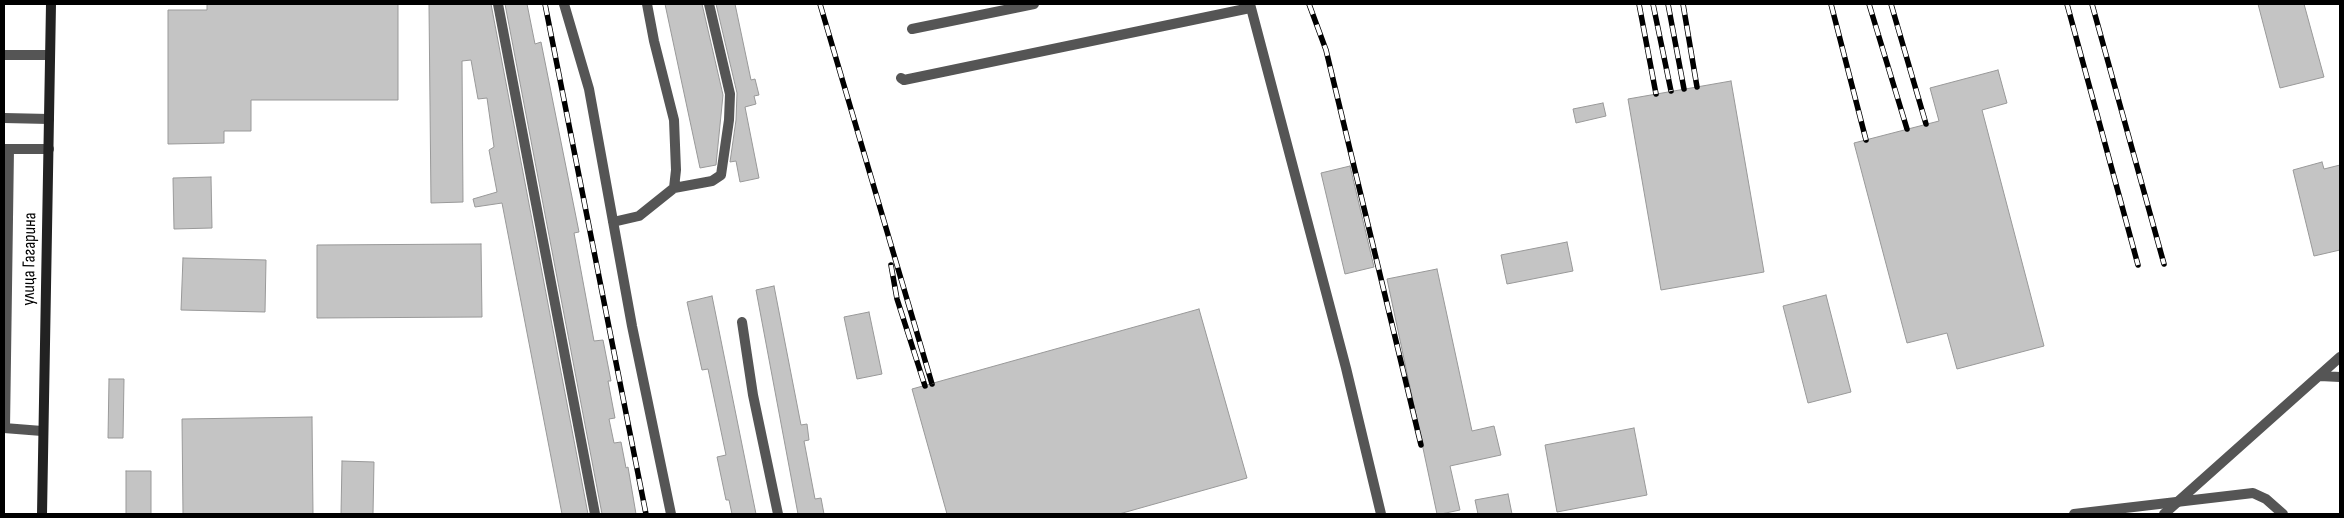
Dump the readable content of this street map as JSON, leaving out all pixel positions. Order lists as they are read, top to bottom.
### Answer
{
  "streets": {
    "main road": ["улица Гагарина"]
  }
}
